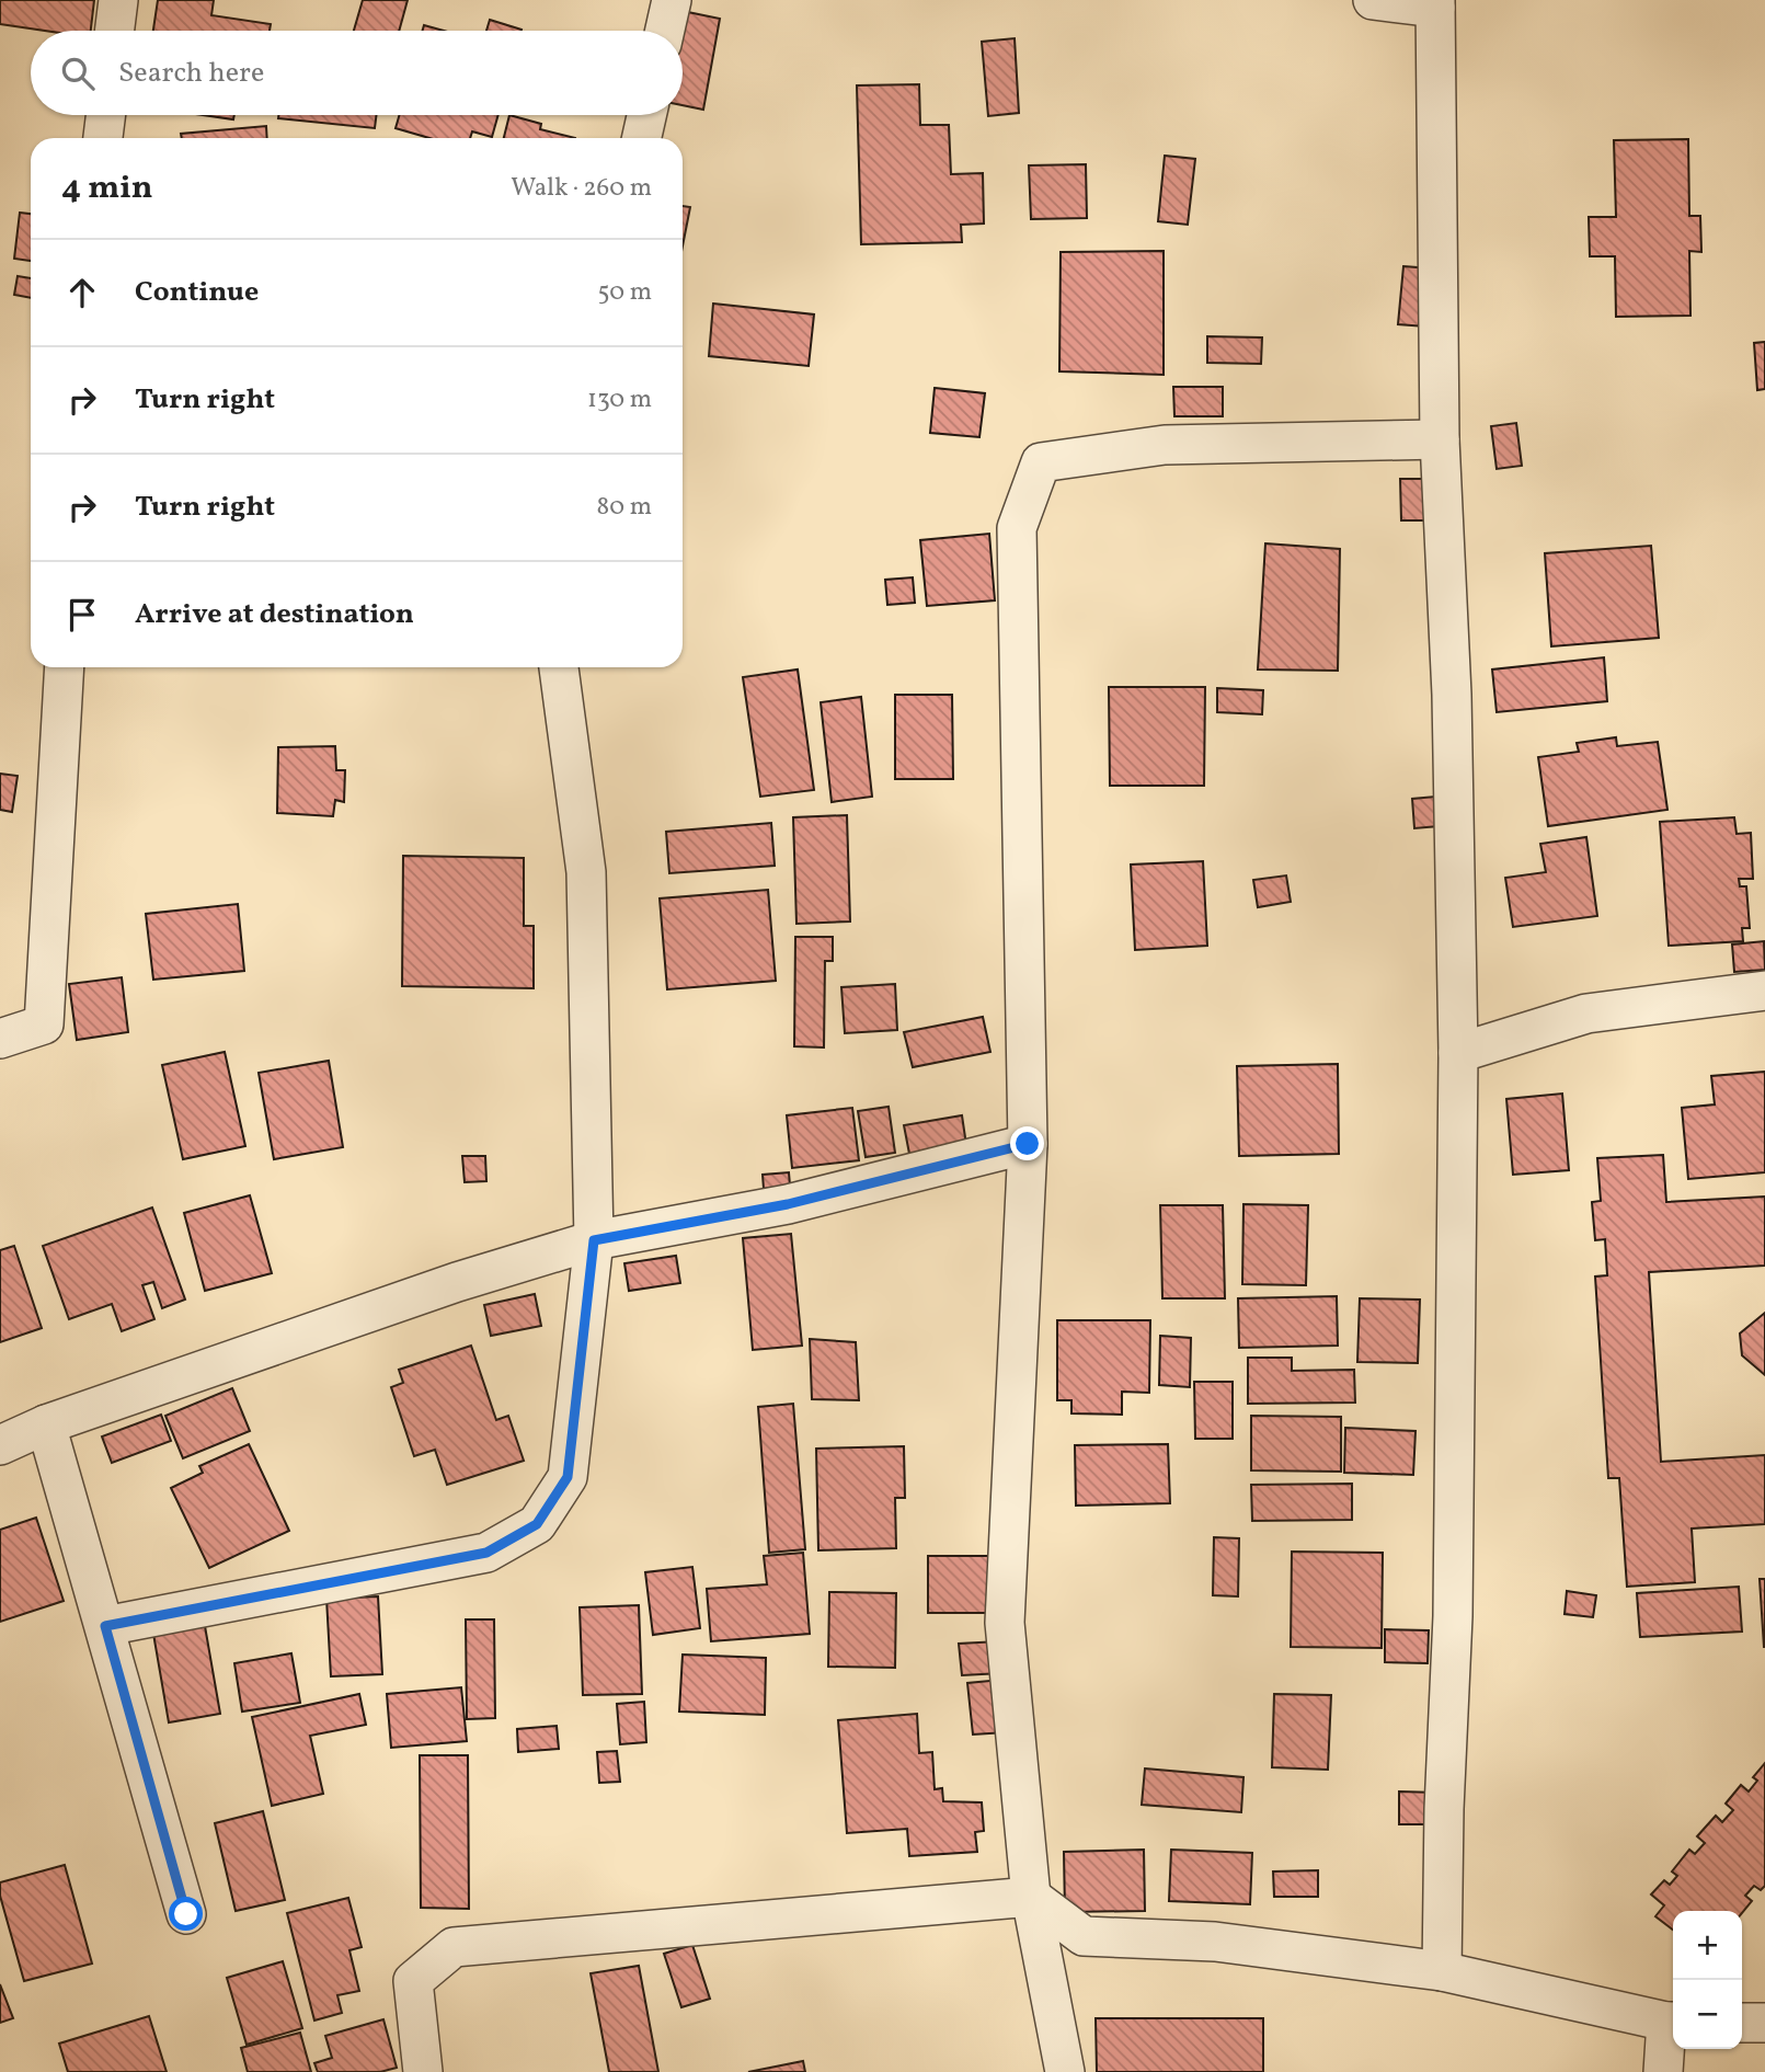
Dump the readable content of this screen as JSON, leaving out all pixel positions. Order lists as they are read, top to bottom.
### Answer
{
  "page": {
    "search": "Search here",
    "heading": ["4 min", "Walk · 260 m"],
    "list": [
      ["Continue", "50 m"],
      ["Turn right", "130 m"],
      ["Turn right", "80 m"],
      "Arrive at destination"
    ],
    "map_buttons": ["+", "−"]
  }
}
